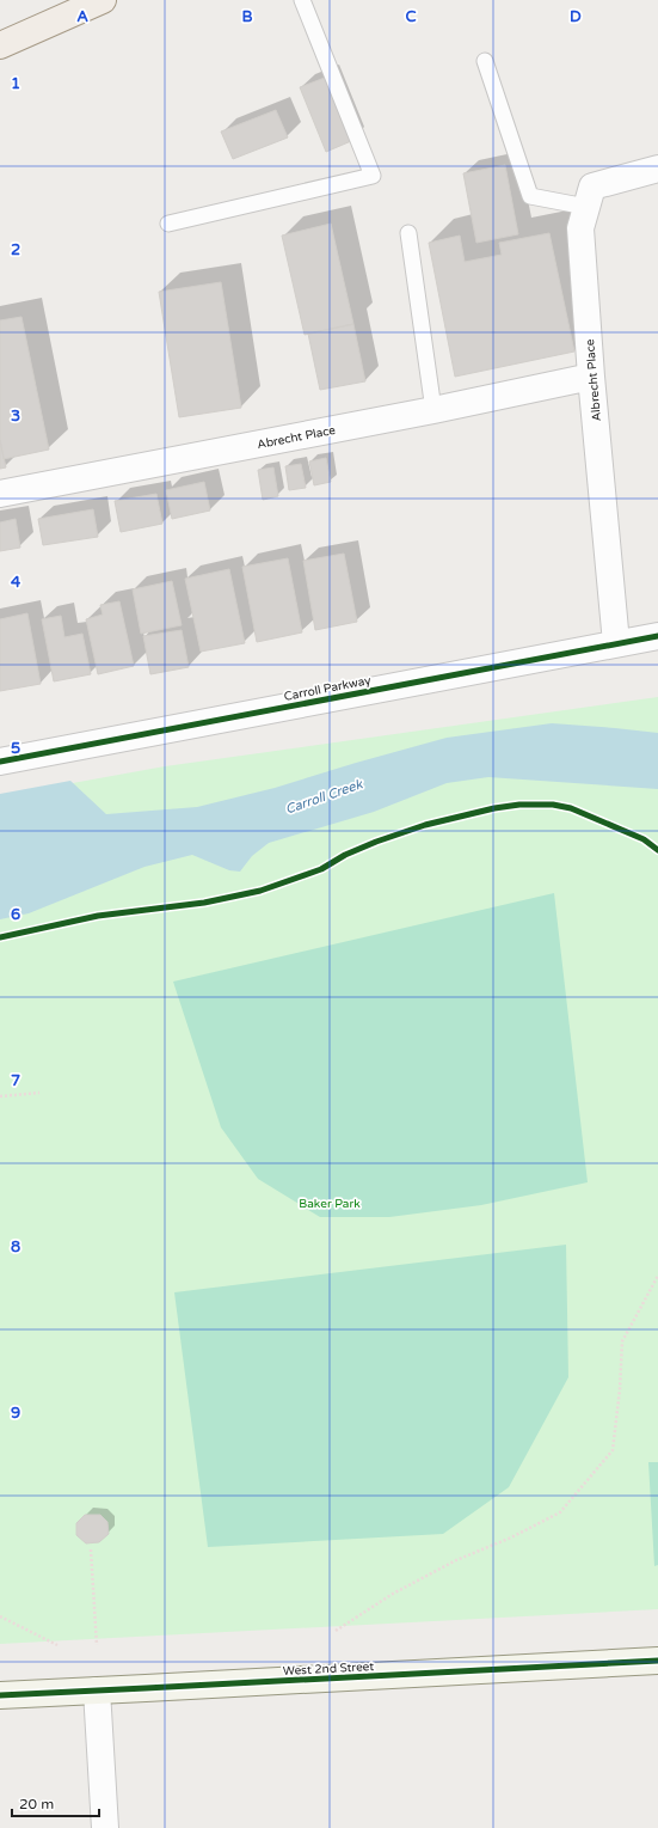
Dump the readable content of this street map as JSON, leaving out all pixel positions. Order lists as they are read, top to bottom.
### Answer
{
  "streets": {
    "street": [
      "Albrecht Place",
      "Abrecht Place",
      "Carroll Parkway",
      "West 2nd Street"
    ]
  },
  "crossings": [
    ["Albrecht Place", "Abrecht Place"],
    ["Albrecht Place", "Carroll Parkway"]
  ],
  "water": ["Carroll Creek"],
  "parks": ["Baker Park"],
  "scale_bar": "20 m",
  "grid": {
    "columns": [
      "A",
      "B",
      "C",
      "D"
    ],
    "rows": [
      "1",
      "2",
      "3",
      "4",
      "5",
      "6",
      "7",
      "8",
      "9"
    ]
  }
}
